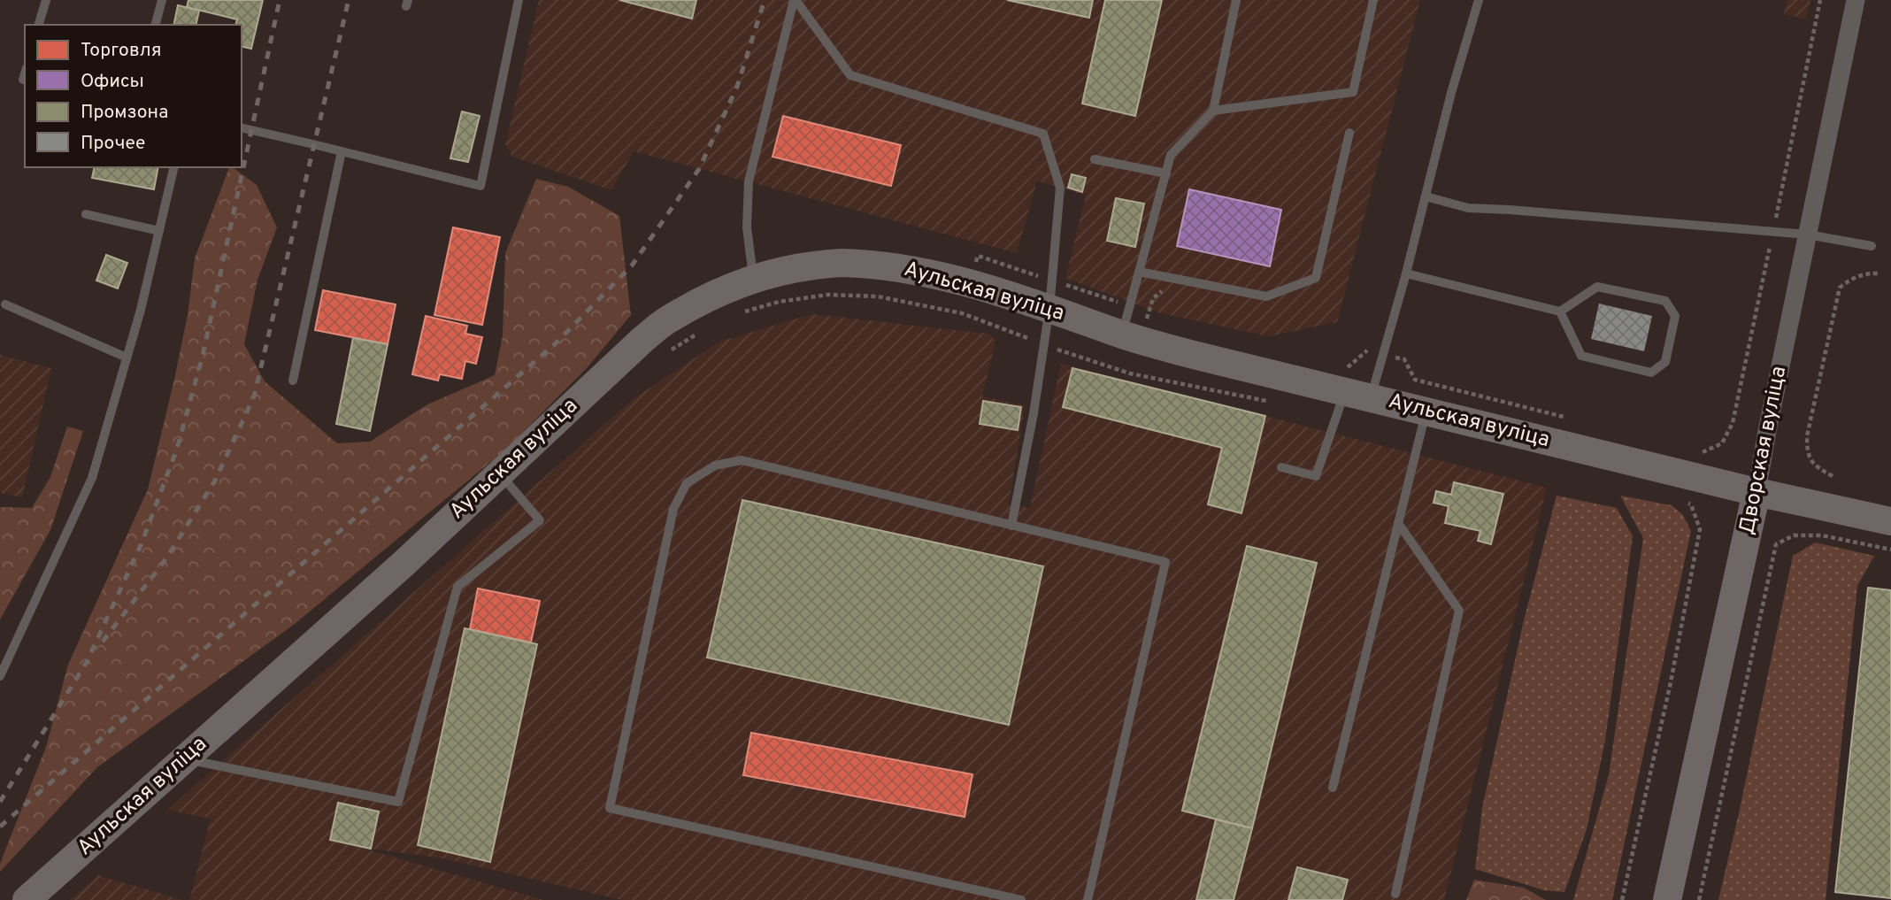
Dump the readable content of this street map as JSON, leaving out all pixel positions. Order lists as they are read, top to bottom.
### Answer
{
  "streets": {
    "street": ["Аульская вуліца", "Дворская вуліца"]
  },
  "crossings": [
    ["Аульская вуліца", "Дворская вуліца"]
  ],
  "legend": [
    "Торговля",
    "Офисы",
    "Промзона",
    "Прочее"
  ]
}
